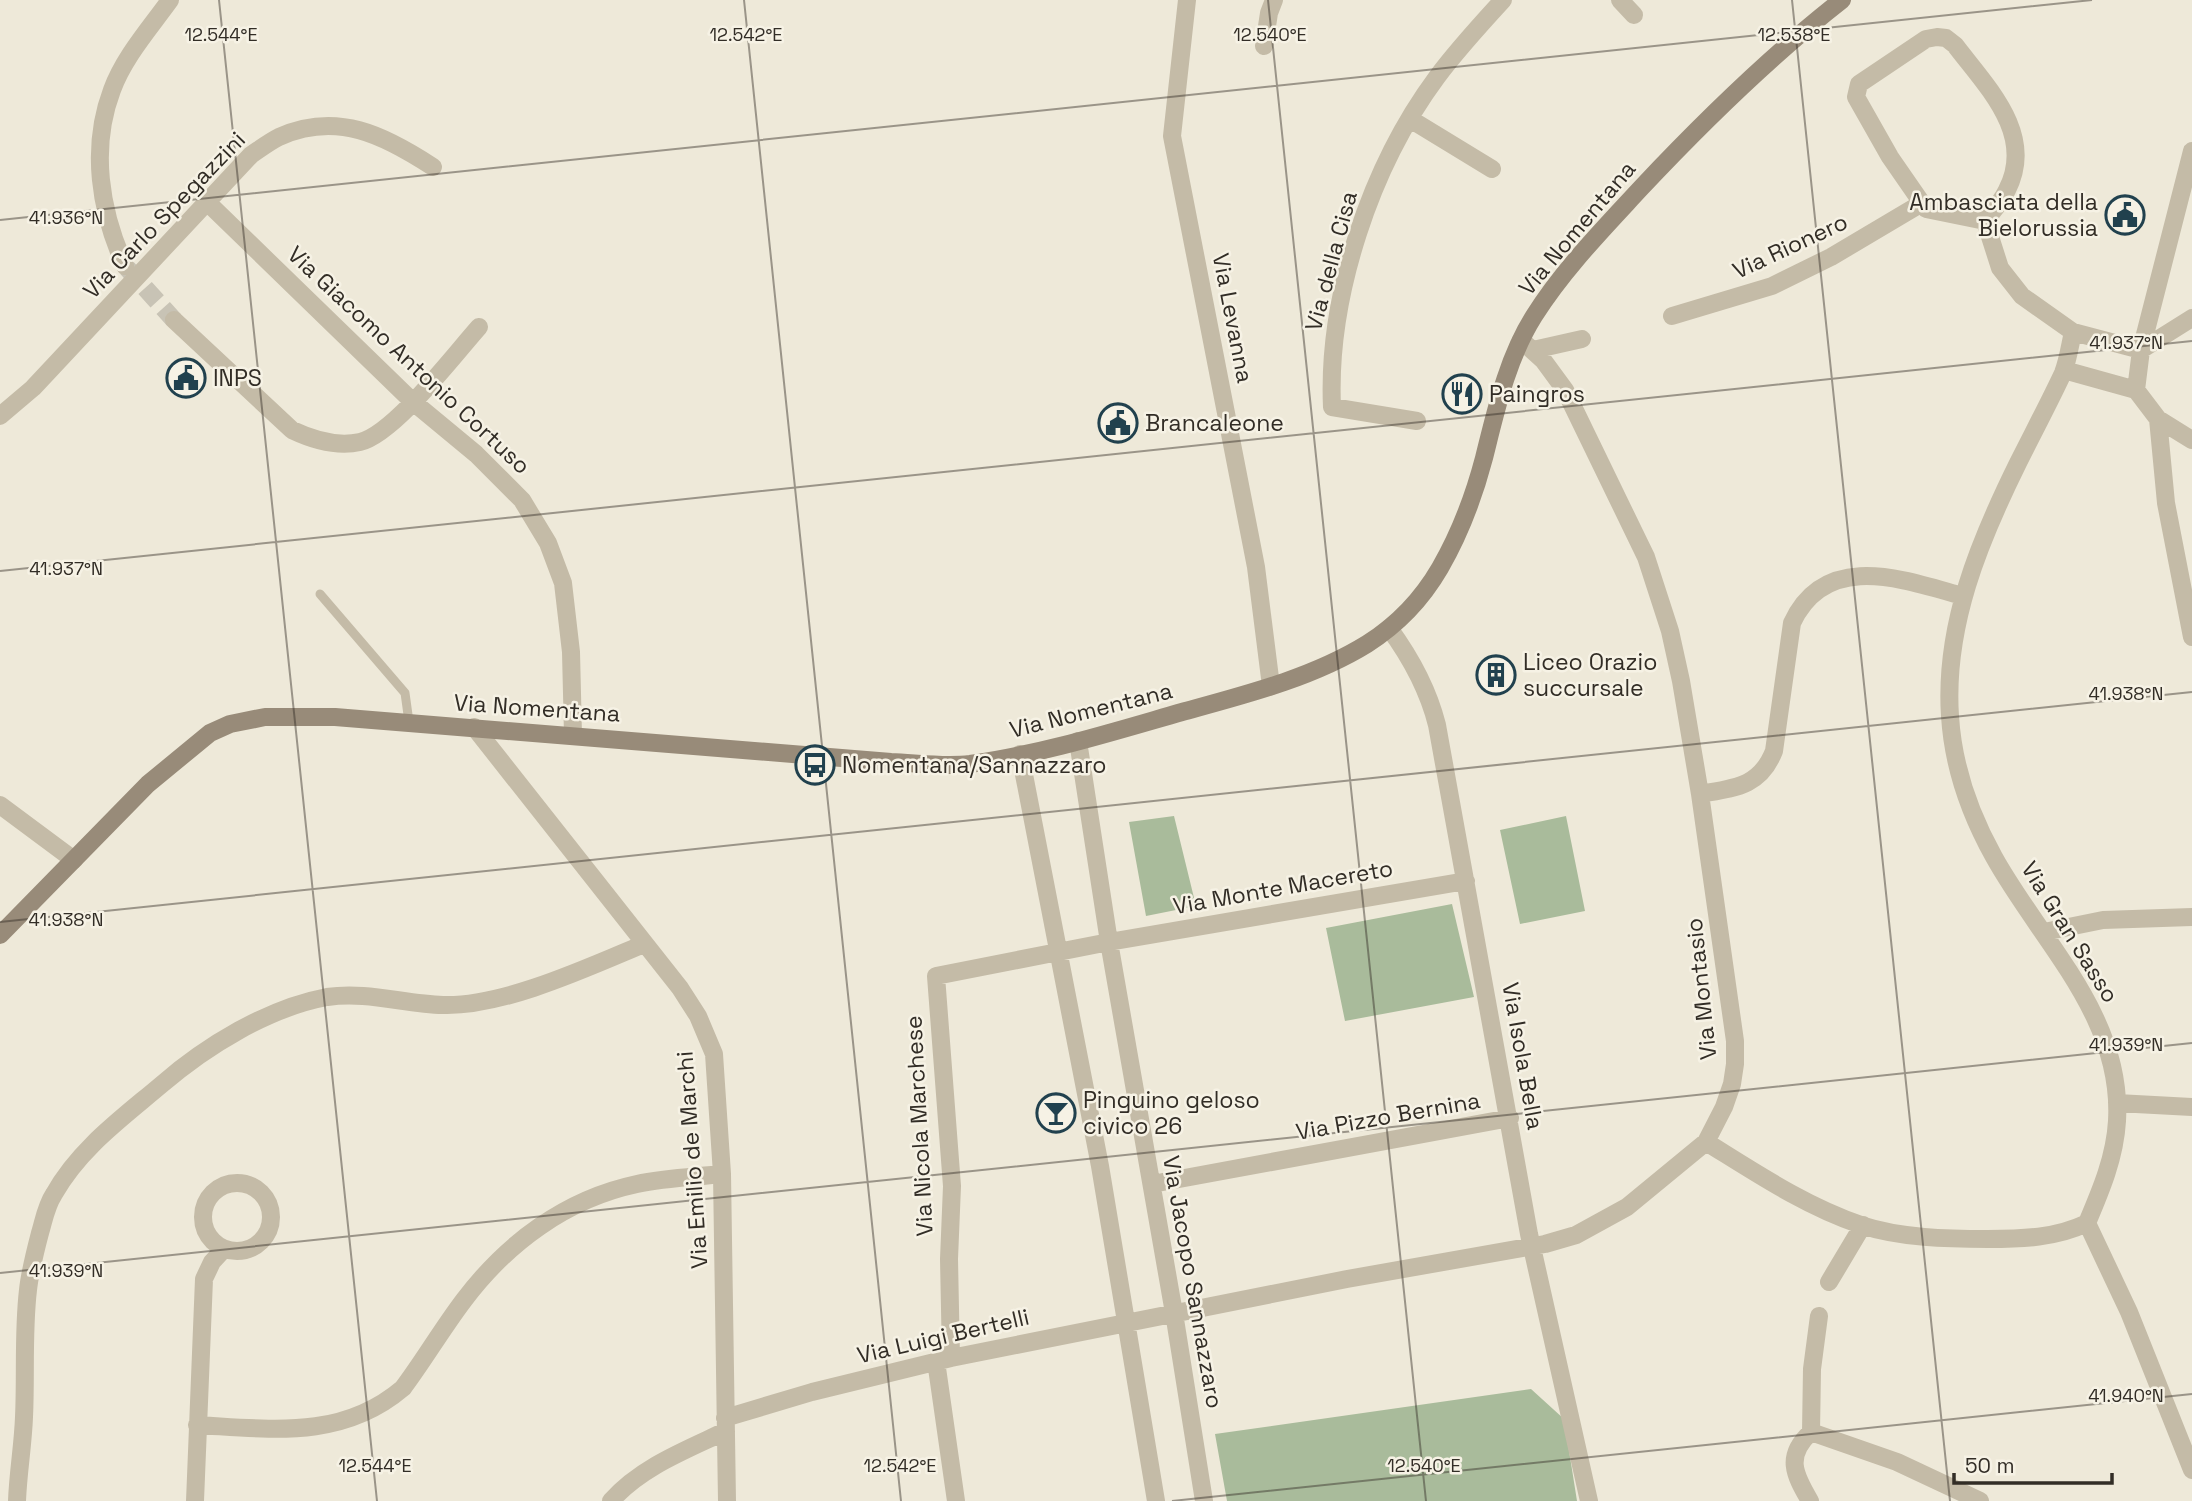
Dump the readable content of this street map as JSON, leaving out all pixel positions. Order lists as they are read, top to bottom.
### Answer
{
  "streets": {
    "main road": ["Via Nomentana"],
    "street": [
      "Via Carlo Spegazzini",
      "Via Rionero",
      "Via della Cisa",
      "Via Levanna",
      "Via Giacomo Antonio Cortuso",
      "Via Monte Macereto",
      "Via Gran Sasso",
      "Via Montasio",
      "Via Isola Bella",
      "Via Pizzo Bernina",
      "Via Nicola Marchese",
      "Via Emilio de Marchi",
      "Via Jacopo Sannazzaro",
      "Via Luigi Bertelli"
    ]
  },
  "crossings": [
    ["Via Carlo Spegazzini", "Via Giacomo Antonio Cortuso"],
    ["Via Nomentana", "Via Levanna"],
    ["Via Nomentana", "Via Giacomo Antonio Cortuso"],
    ["Via Nomentana", "Via Montasio"],
    ["Via Nomentana", "Via Isola Bella"],
    ["Via Nomentana", "Via Emilio de Marchi"],
    ["Via Nomentana", "Via Jacopo Sannazzaro"],
    ["Via Monte Macereto", "Via Isola Bella"],
    ["Via Monte Macereto", "Via Nicola Marchese"],
    ["Via Monte Macereto", "Via Jacopo Sannazzaro"],
    ["Via Montasio", "Via Isola Bella"],
    ["Via Montasio", "Via Jacopo Sannazzaro"],
    ["Via Montasio", "Via Luigi Bertelli"],
    ["Via Isola Bella", "Via Pizzo Bernina"],
    ["Via Pizzo Bernina", "Via Jacopo Sannazzaro"],
    ["Via Nicola Marchese", "Via Luigi Bertelli"],
    ["Via Emilio de Marchi", "Via Luigi Bertelli"],
    ["Via Jacopo Sannazzaro", "Via Luigi Bertelli"]
  ],
  "places": {
    "public building": ["Ambasciata della Bielorussia", "INPS", "Brancaleone"],
    "restaurant": ["Paingros"],
    "building": ["Liceo Orazio succursale"],
    "bus stop": ["Nomentana/Sannazzaro"],
    "bar": ["Pinguino geloso civico 26"]
  },
  "scale_bar": "50 m",
  "coordinates": [
    "12.544°E",
    "12.542°E",
    "12.540°E",
    "12.538°E",
    "41.936°N",
    "41.937°N",
    "41.938°N",
    "41.939°N",
    "41.940°N"
  ]
}
